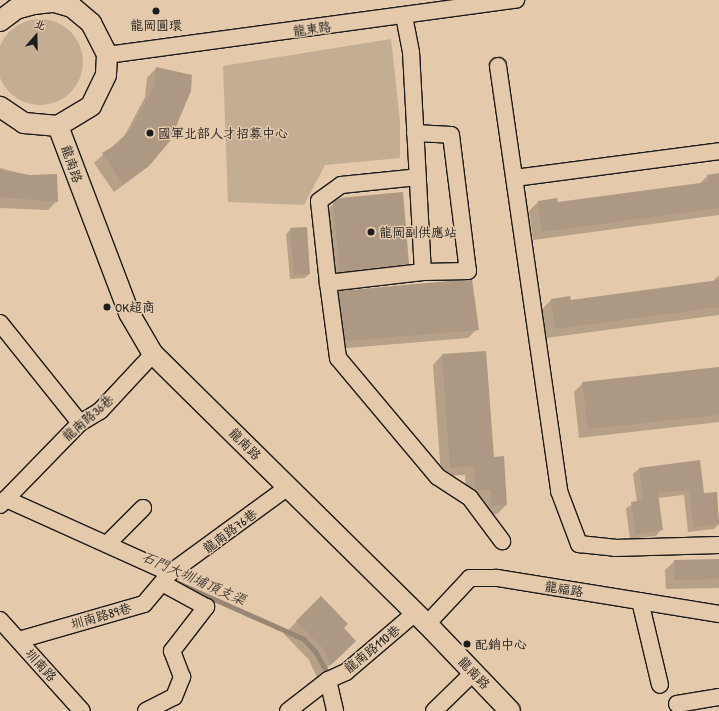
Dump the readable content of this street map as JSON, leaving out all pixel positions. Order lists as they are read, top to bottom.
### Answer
{
  "streets": {
    "main road": ["龍南路"],
    "street": [
      "龍東路",
      "龍南路36巷",
      "龍南路76巷",
      "龍福路",
      "圳南路89巷",
      "龍南路110巷",
      "圳南路"
    ]
  },
  "crossings": [
    ["龍南路", "龍南路36巷"],
    ["龍南路", "龍南路76巷"],
    ["龍南路", "龍福路"],
    ["龍南路", "龍南路110巷"],
    ["龍南路76巷", "圳南路89巷"],
    ["龍福路", "龍南路110巷"],
    ["圳南路89巷", "圳南路"]
  ],
  "water": ["石門大圳埔頂支渠"],
  "places": [
    "龍岡圓環",
    "國軍北部人才招募中心",
    "龍岡副供應站",
    "OK超商",
    "配銷中心"
  ],
  "north": "top"
}
